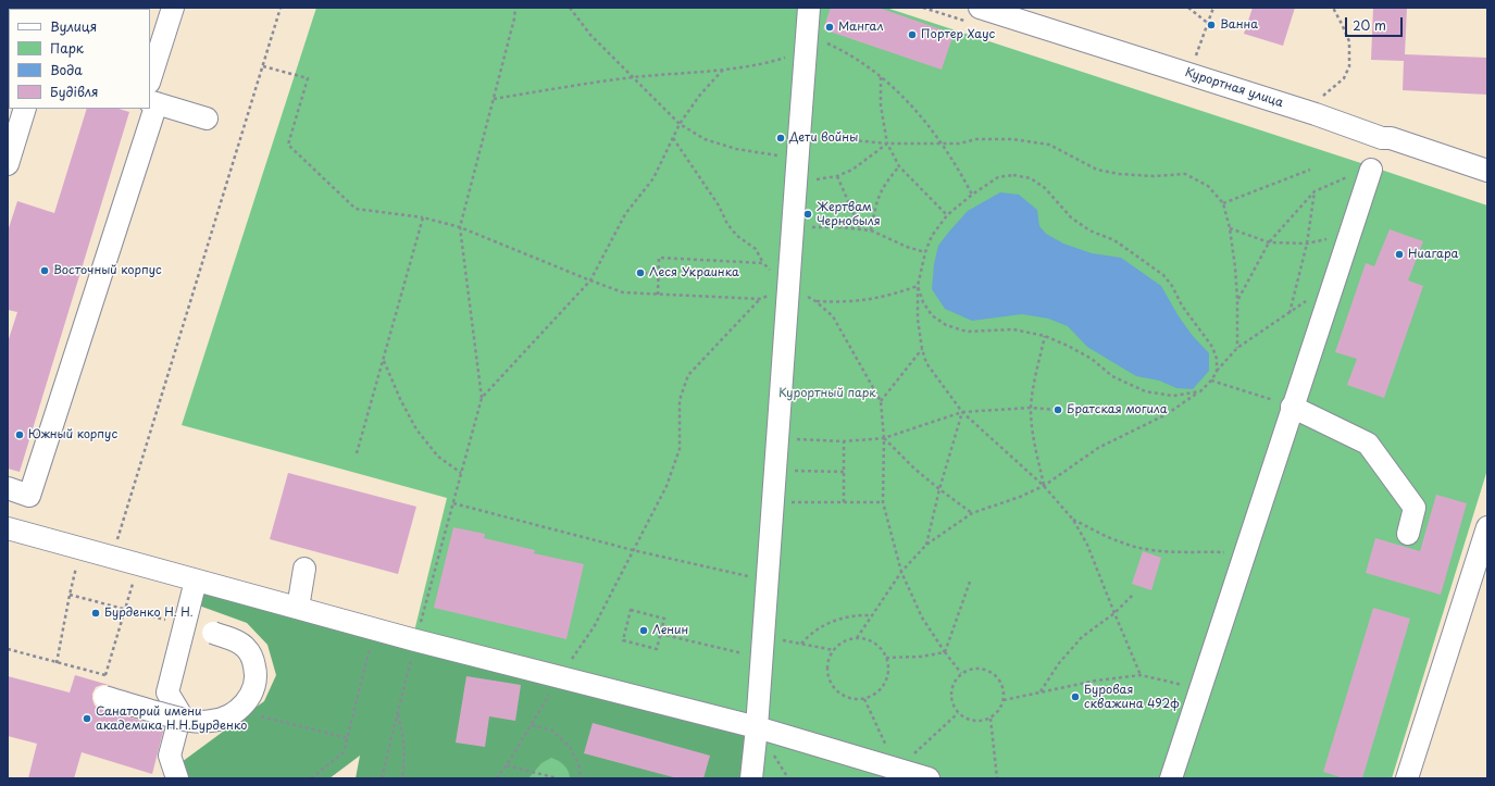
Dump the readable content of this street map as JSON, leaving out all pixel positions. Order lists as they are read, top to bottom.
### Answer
{
  "streets": {
    "street": ["Курортная улица"]
  },
  "parks": ["Курортный парк"],
  "places": [
    "Ванна",
    "Мангал",
    "Портер Хаус",
    "Дети войны",
    "Жертвам Чернобыля",
    "Ниагара",
    "Восточный корпус",
    "Леся Украинка",
    "Братская могила",
    "Южный корпус",
    "Бурденко Н. Н.",
    "Ленин",
    "Буровая скважина 492ф",
    "Санаторий имени академика Н.Н.Бурденко"
  ],
  "legend": [
    "Вулиця",
    "Парк",
    "Вода",
    "Будівля"
  ],
  "scale_bar": "20 m"
}
